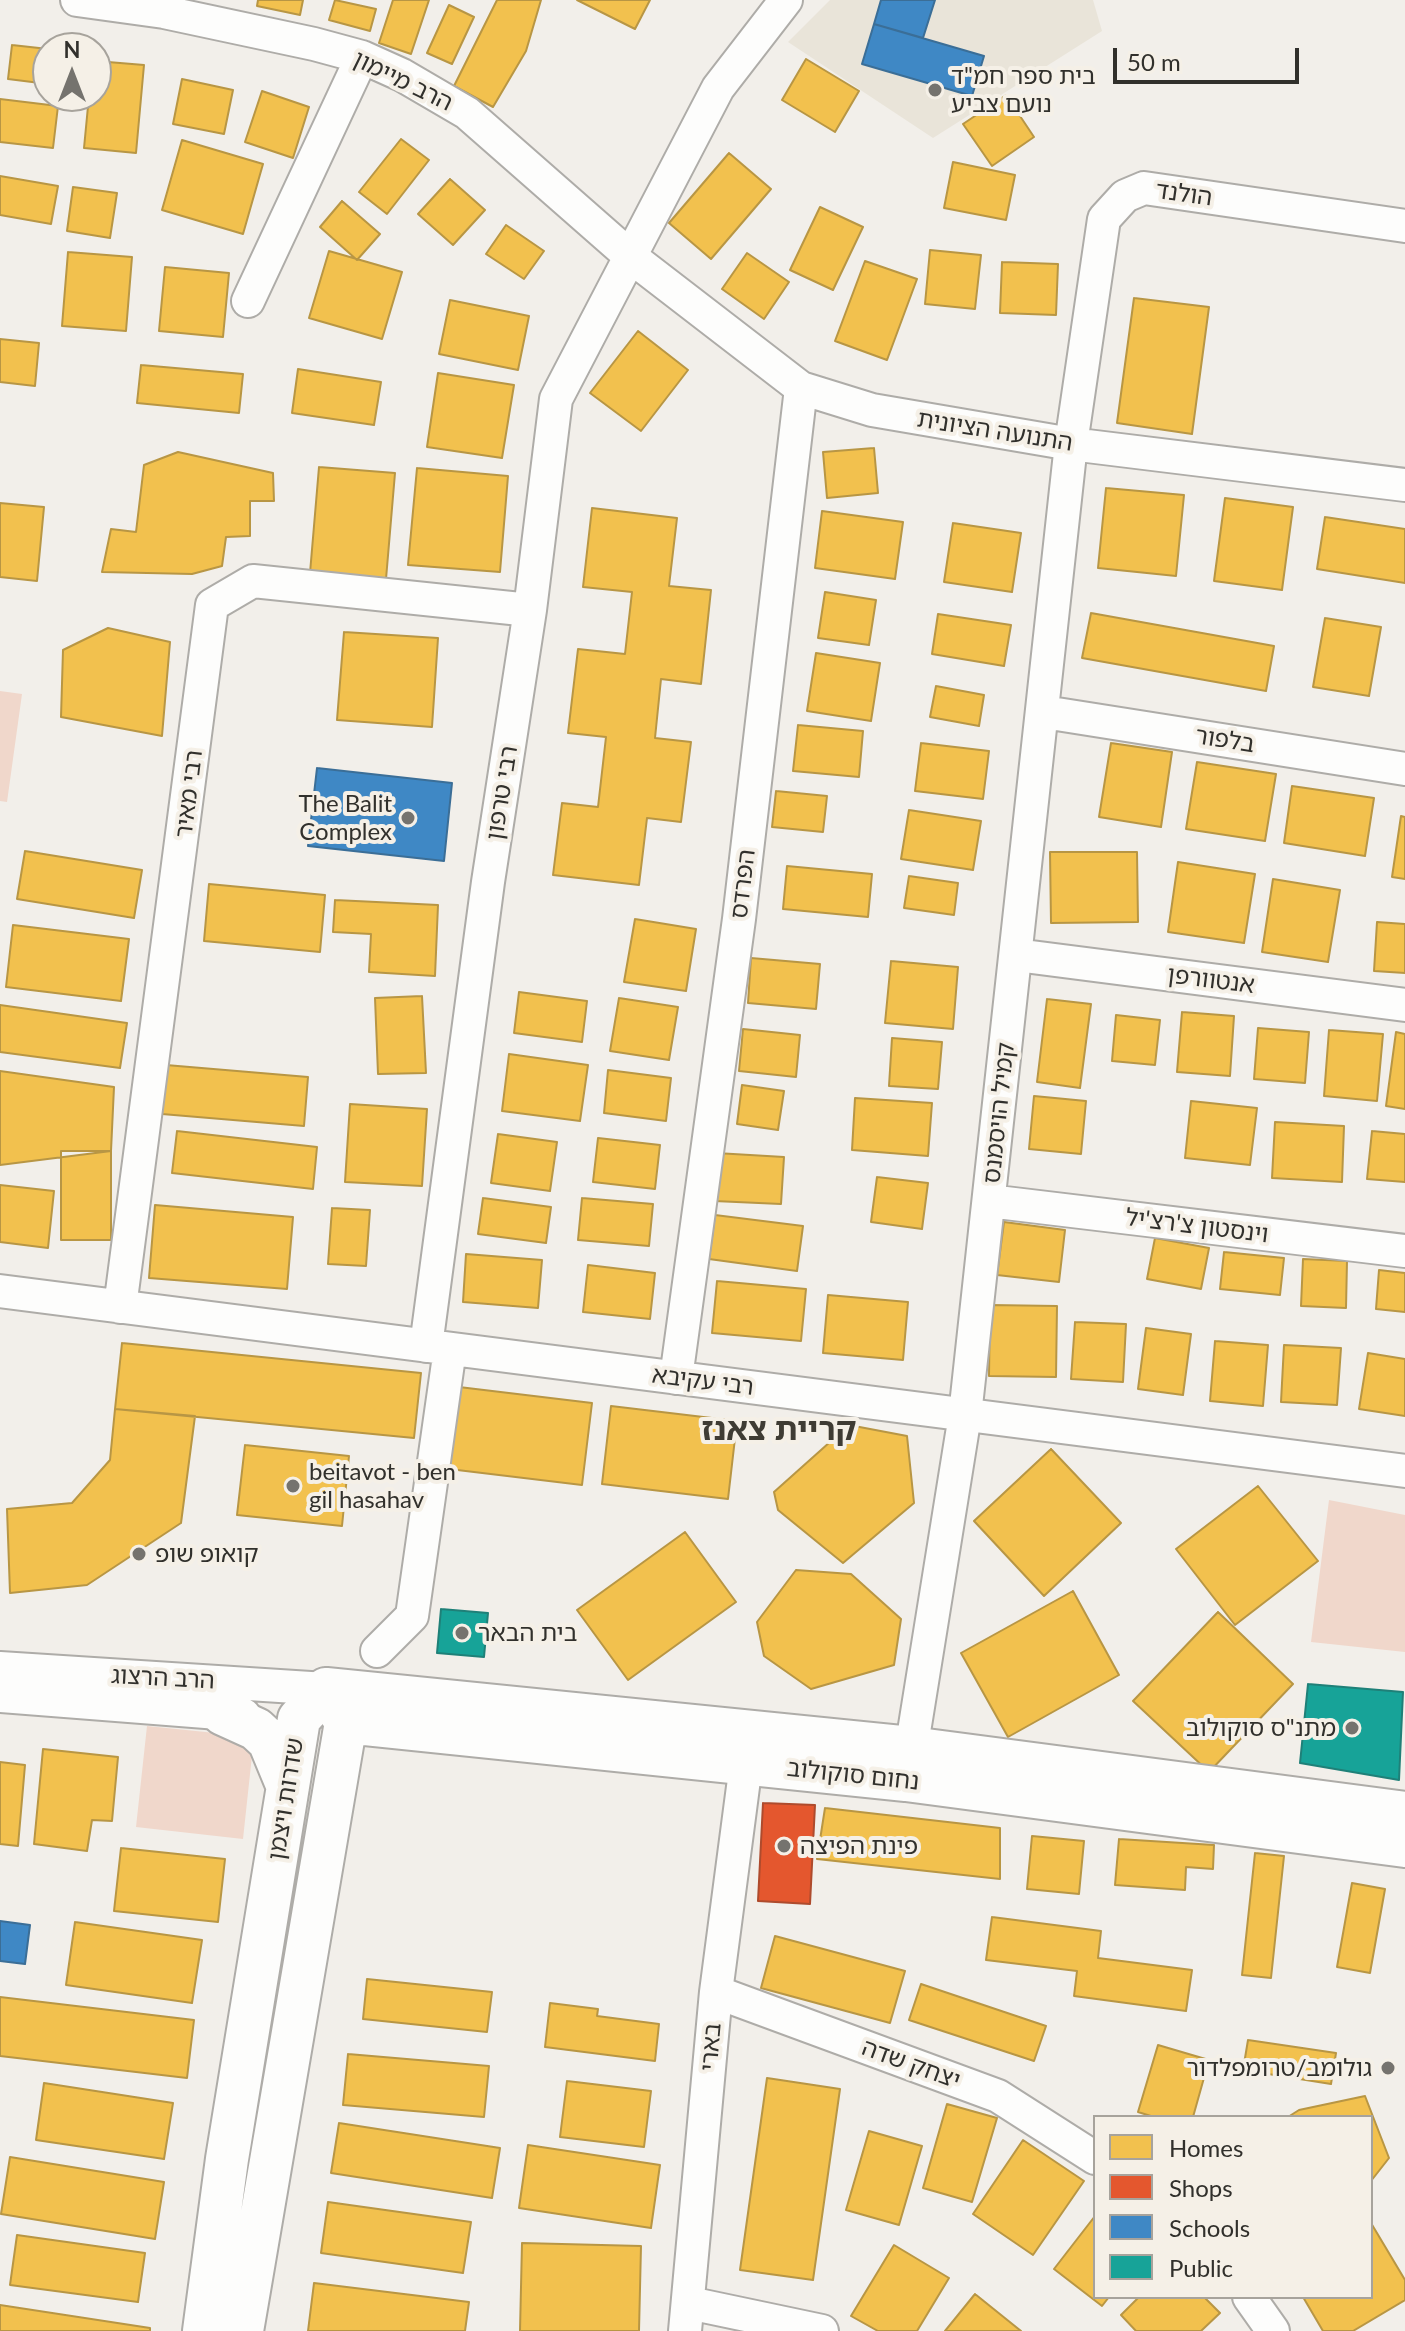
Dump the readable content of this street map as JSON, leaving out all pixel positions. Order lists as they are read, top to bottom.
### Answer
{
  "streets": {
    "main road": ["נחום סוקולוב", "שדרות ויצמן"],
    "street": [
      "הרב מיימון",
      "הולנד",
      "התנועה הציונית",
      "בלפור",
      "רבי טרפון",
      "רבי מאיר",
      "הפרדס",
      "אנטוורפן",
      "קמיל הויסמנס",
      "וינסטון צ'רצ'יל",
      "רבי עקיבא",
      "הרב הרצוג",
      "בארי",
      "יצחק שדה"
    ]
  },
  "crossings": [
    ["הרב מיימון", "התנועה הציונית"],
    ["הרב מיימון", "רבי טרפון"],
    ["הולנד", "התנועה הציונית"],
    ["הולנד", "קמיל הויסמנס"],
    ["התנועה הציונית", "רבי טרפון"],
    ["התנועה הציונית", "הפרדס"],
    ["התנועה הציונית", "קמיל הויסמנס"],
    ["בלפור", "קמיל הויסמנס"],
    ["רבי טרפון", "רבי מאיר"],
    ["רבי טרפון", "רבי עקיבא"],
    ["רבי מאיר", "רבי עקיבא"],
    ["הפרדס", "רבי עקיבא"],
    ["אנטוורפן", "קמיל הויסמנס"],
    ["קמיל הויסמנס", "וינסטון צ'רצ'יל"],
    ["קמיל הויסמנס", "רבי עקיבא"],
    ["קמיל הויסמנס", "נחום סוקולוב"],
    ["הרב הרצוג", "נחום סוקולוב"],
    ["הרב הרצוג", "שדרות ויצמן"],
    ["נחום סוקולוב", "שדרות ויצמן"],
    ["נחום סוקולוב", "בארי"],
    ["בארי", "יצחק שדה"]
  ],
  "districts": ["קריית צאנז"],
  "places": [
    "בית ספר חמ\"ד נועם צביע",
    "The Balit Complex",
    "beitavot - ben gil hasahav",
    "קואופ שופ",
    "בית הבאר",
    "מתנ\"ס סוקולוב",
    "פינת הפיצה",
    "גולומב/טרומפלדור"
  ],
  "legend": [
    "Homes",
    "Shops",
    "Schools",
    "Public"
  ],
  "scale_bar": "50 m",
  "north": "top"
}
